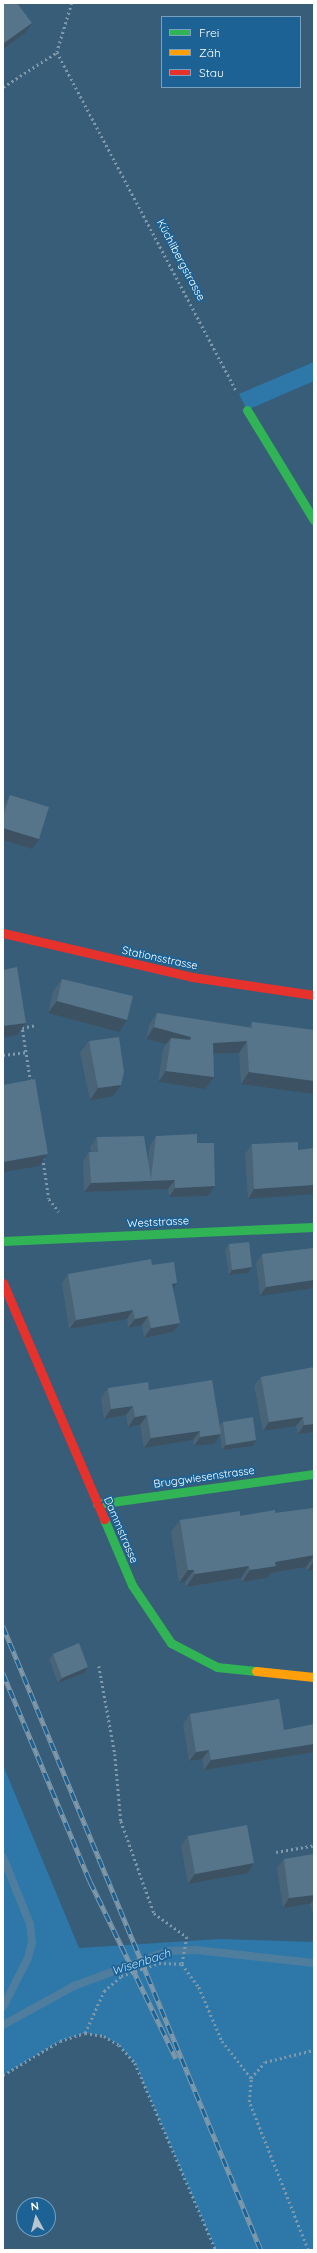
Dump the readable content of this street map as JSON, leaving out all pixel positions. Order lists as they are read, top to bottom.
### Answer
{
  "streets": {
    "street": [
      "Stationsstrasse",
      "Weststrasse",
      "Bruggwiesenstrasse",
      "Dammstrasse"
    ],
    "path": ["Küchlibergstrasse"]
  },
  "crossings": [
    ["Bruggwiesenstrasse", "Dammstrasse"]
  ],
  "water": ["Wisenbach"],
  "legend": ["Frei", "Zäh", "Stau"],
  "north": "top"
}
